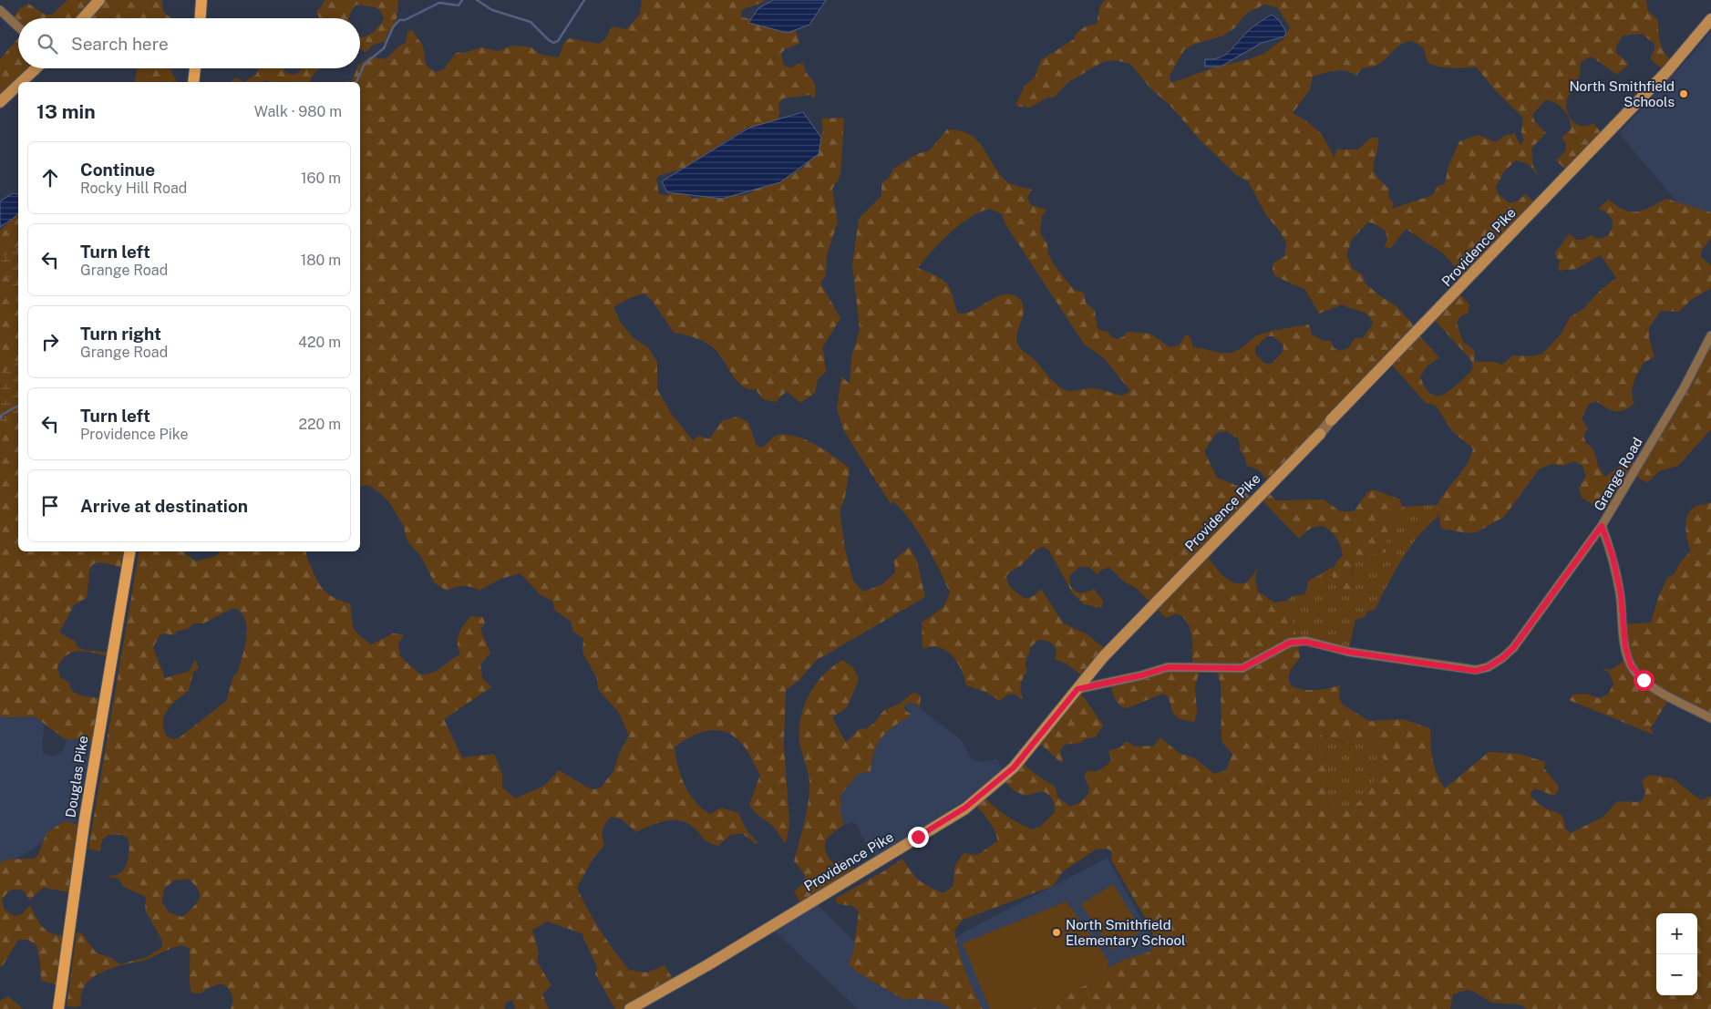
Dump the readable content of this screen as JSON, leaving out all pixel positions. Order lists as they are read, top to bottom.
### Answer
{
  "streets": {
    "main road": ["Providence Pike", "Douglas Pike"],
    "street": ["Grange Road"]
  },
  "crossings": [
    ["Providence Pike", "Grange Road"]
  ],
  "places": ["North Smithfield Schools", "North Smithfield Elementary School"],
  "page": {
    "search": "Search here",
    "heading": ["13 min", "Walk · 980 m"],
    "list": [
      ["Continue", "Rocky Hill Road", "160 m"],
      ["Turn left", "Grange Road", "180 m"],
      ["Turn right", "Grange Road", "420 m"],
      ["Turn left", "Providence Pike", "220 m"],
      "Arrive at destination"
    ],
    "map_buttons": ["+", "−"]
  }
}
